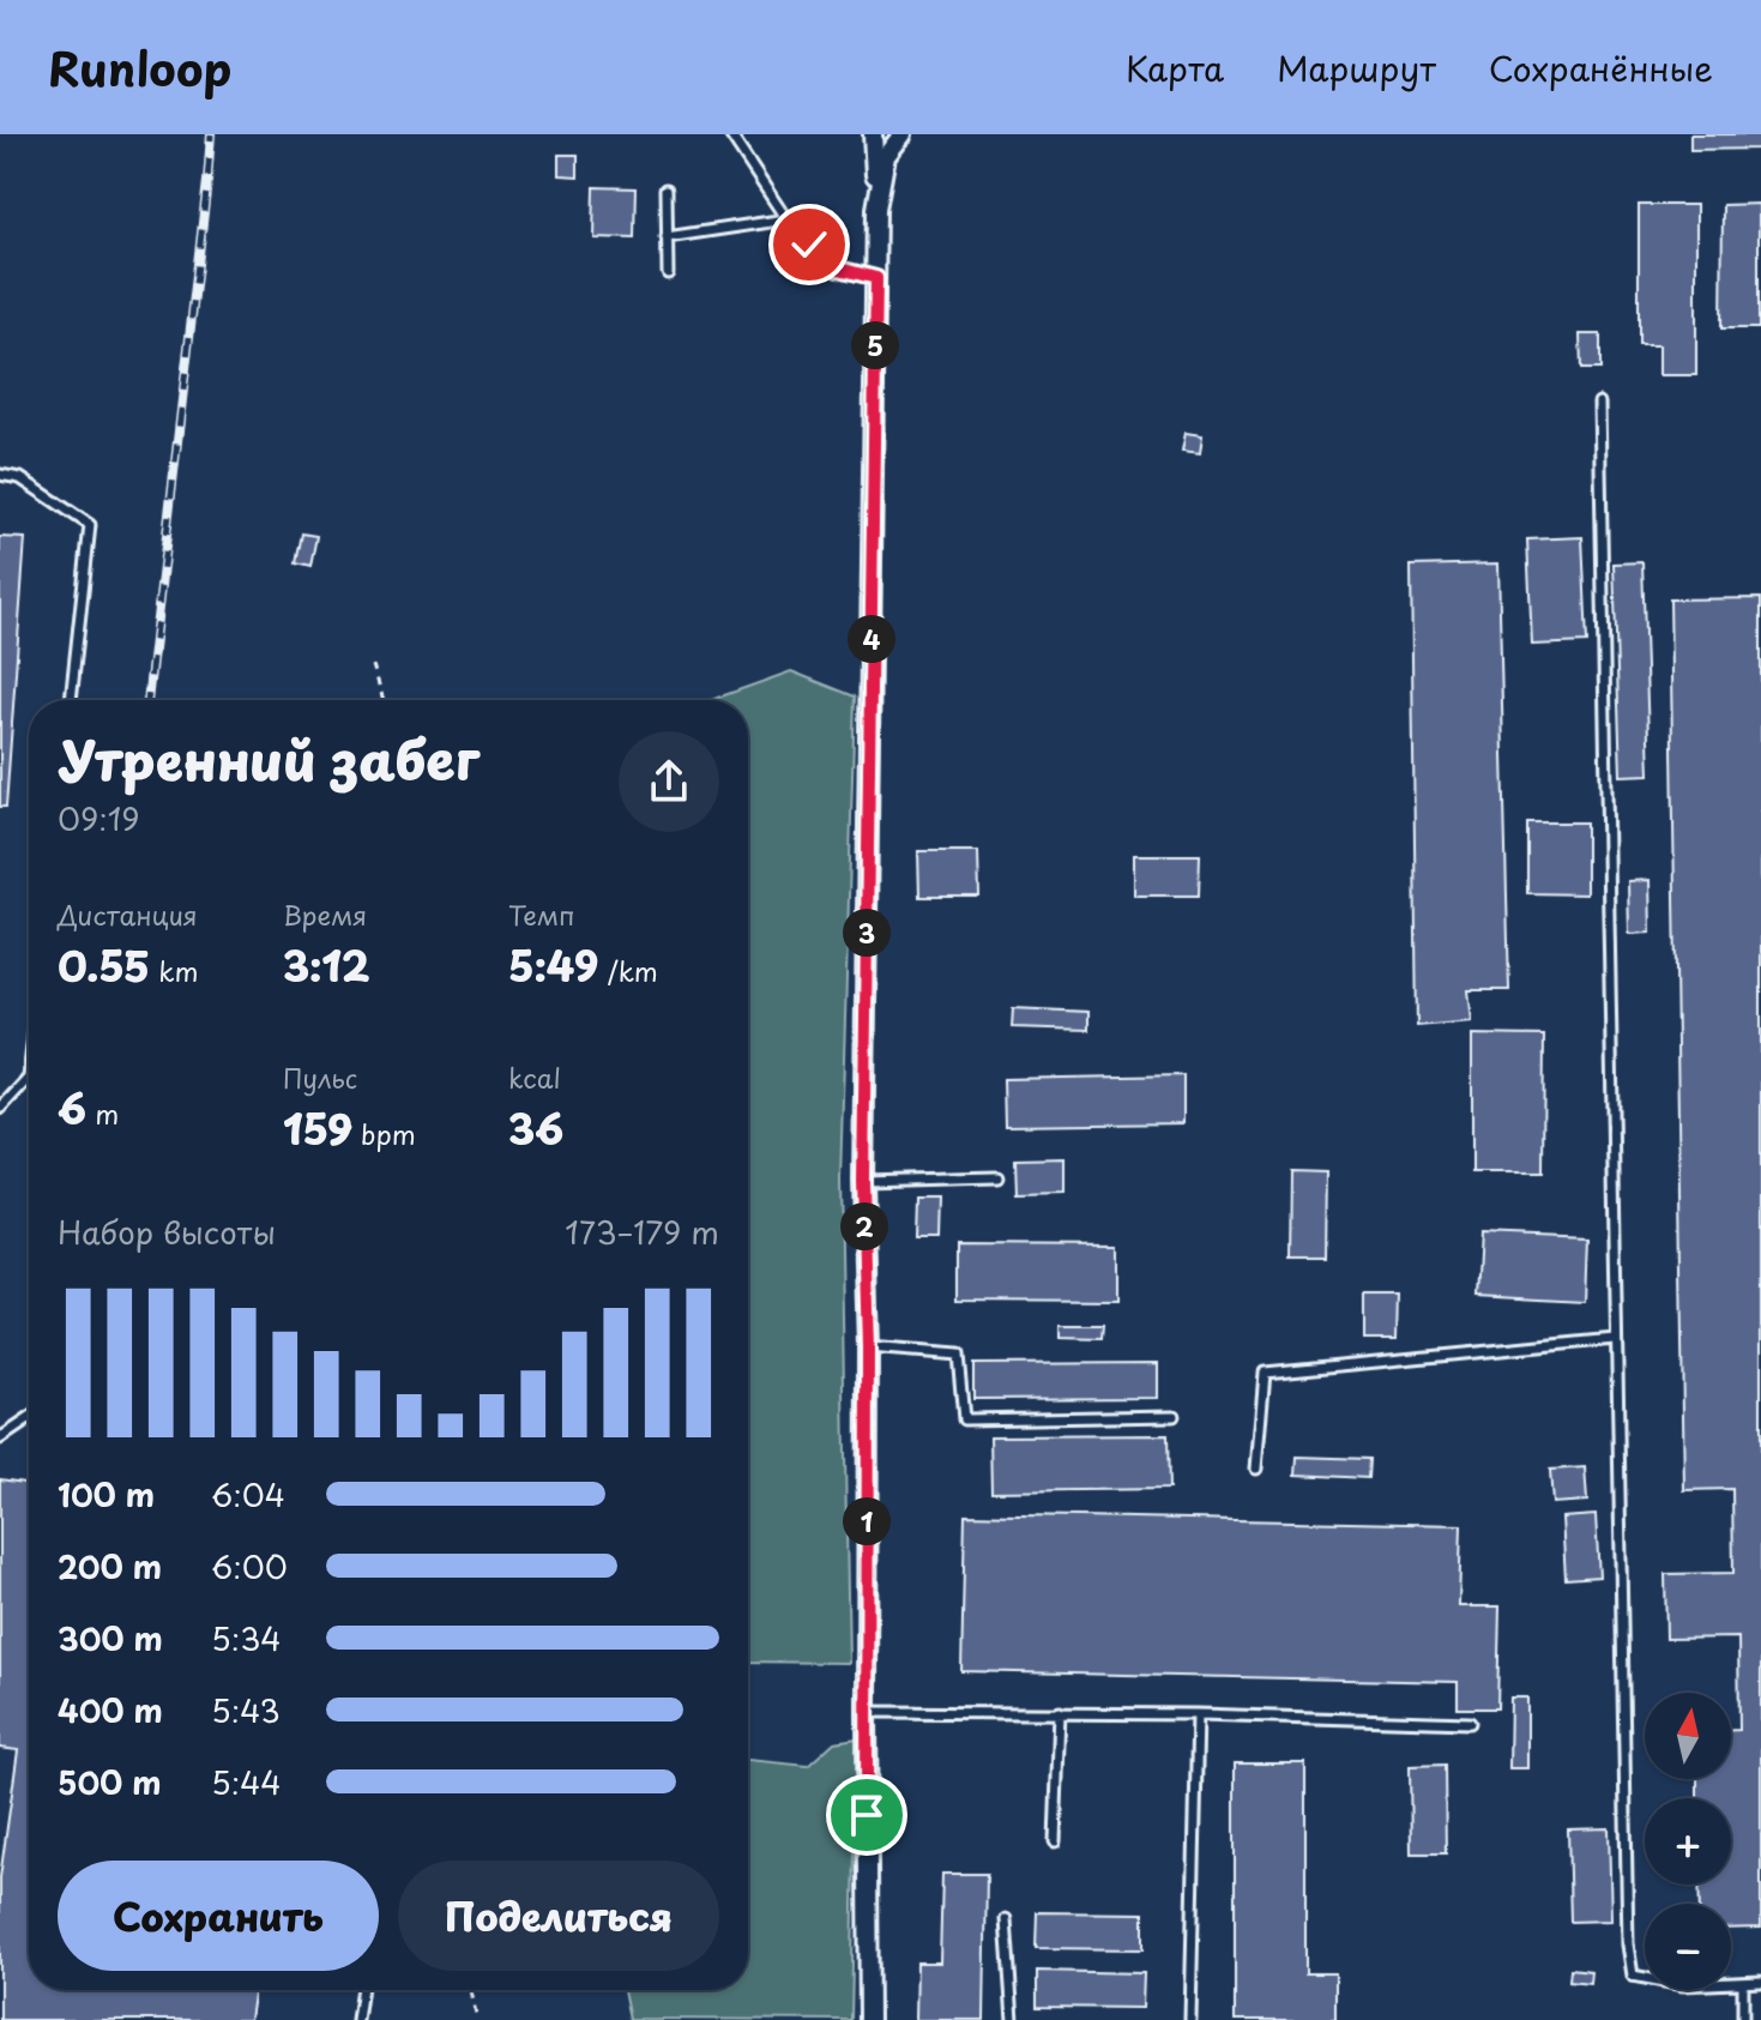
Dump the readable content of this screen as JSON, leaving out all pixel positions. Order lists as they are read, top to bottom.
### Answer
{
  "north": "top",
  "page": {
    "header": "Runloop",
    "nav": ["Карта", "Маршрут", "Сохранённые"],
    "pins": [
      "5",
      "4",
      "3",
      "2",
      "1"
    ],
    "heading": ["Утренний забег", "09:19"],
    "stats": [
      ["Дистанция", "0.55 km"],
      ["Время", "3:12"],
      ["Темп", "5:49 /km"],
      ["6 m"],
      ["Пульс", "159 bpm"],
      ["kcal", "36"]
    ],
    "chart": ["Набор высоты", "173–179 m"],
    "list": [
      {
        "name": "100 m",
        "note": "6:04"
      },
      {
        "name": "200 m",
        "note": "6:00"
      },
      {
        "name": "300 m",
        "note": "5:34"
      },
      {
        "name": "400 m",
        "note": "5:43"
      },
      {
        "name": "500 m",
        "note": "5:44"
      }
    ],
    "map_buttons": ["+", "−"],
    "buttons": ["Сохранить", "Поделиться"]
  }
}
